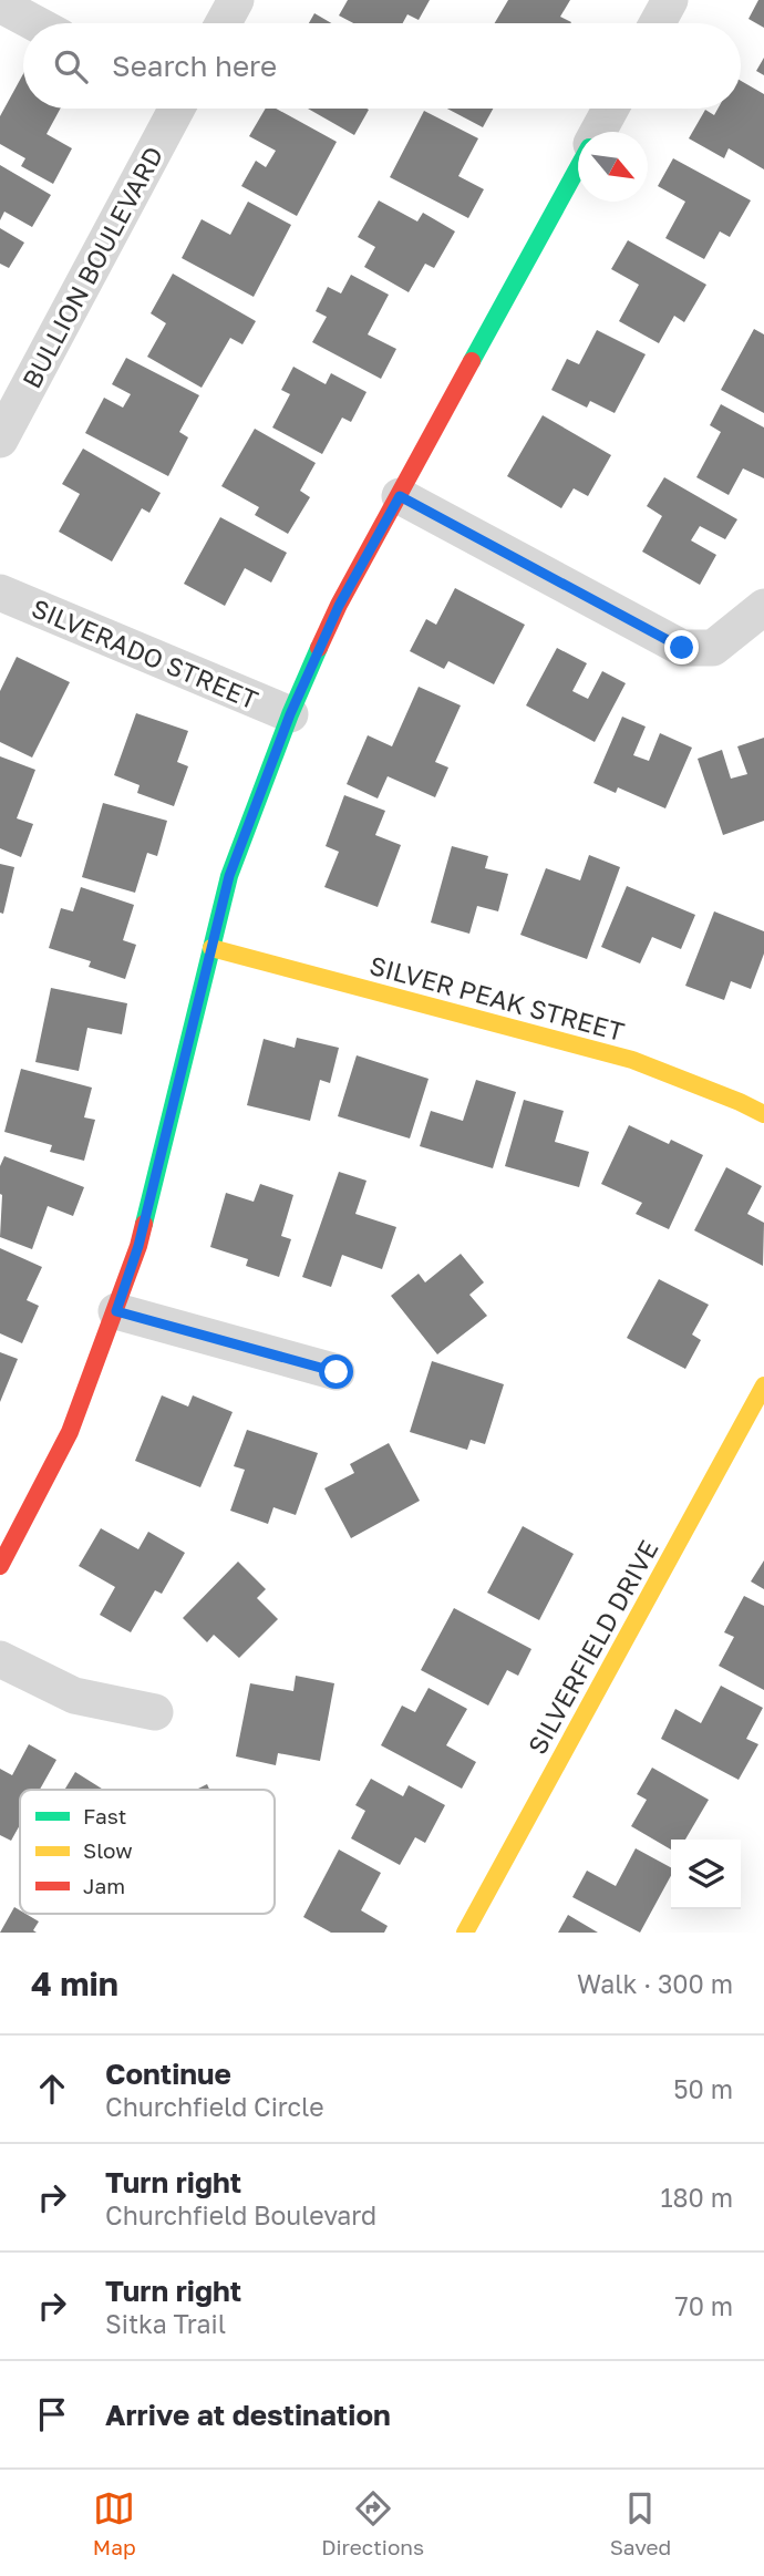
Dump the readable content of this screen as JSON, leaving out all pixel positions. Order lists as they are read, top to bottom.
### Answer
{
  "streets": {
    "street": [
      "BULLION BOULEVARD",
      "SILVERADO STREET",
      "SILVER PEAK STREET",
      "SILVERFIELD DRIVE"
    ]
  },
  "legend": ["Fast", "Slow", "Jam"],
  "north": "bottom right",
  "page": {
    "search": "Search here",
    "heading": ["4 min", "Walk · 300 m"],
    "list": [
      ["Continue", "Churchfield Circle", "50 m"],
      ["Turn right", "Churchfield Boulevard", "180 m"],
      ["Turn right", "Sitka Trail", "70 m"],
      "Arrive at destination"
    ],
    "nav": ["Map", "Directions", "Saved"]
  }
}
